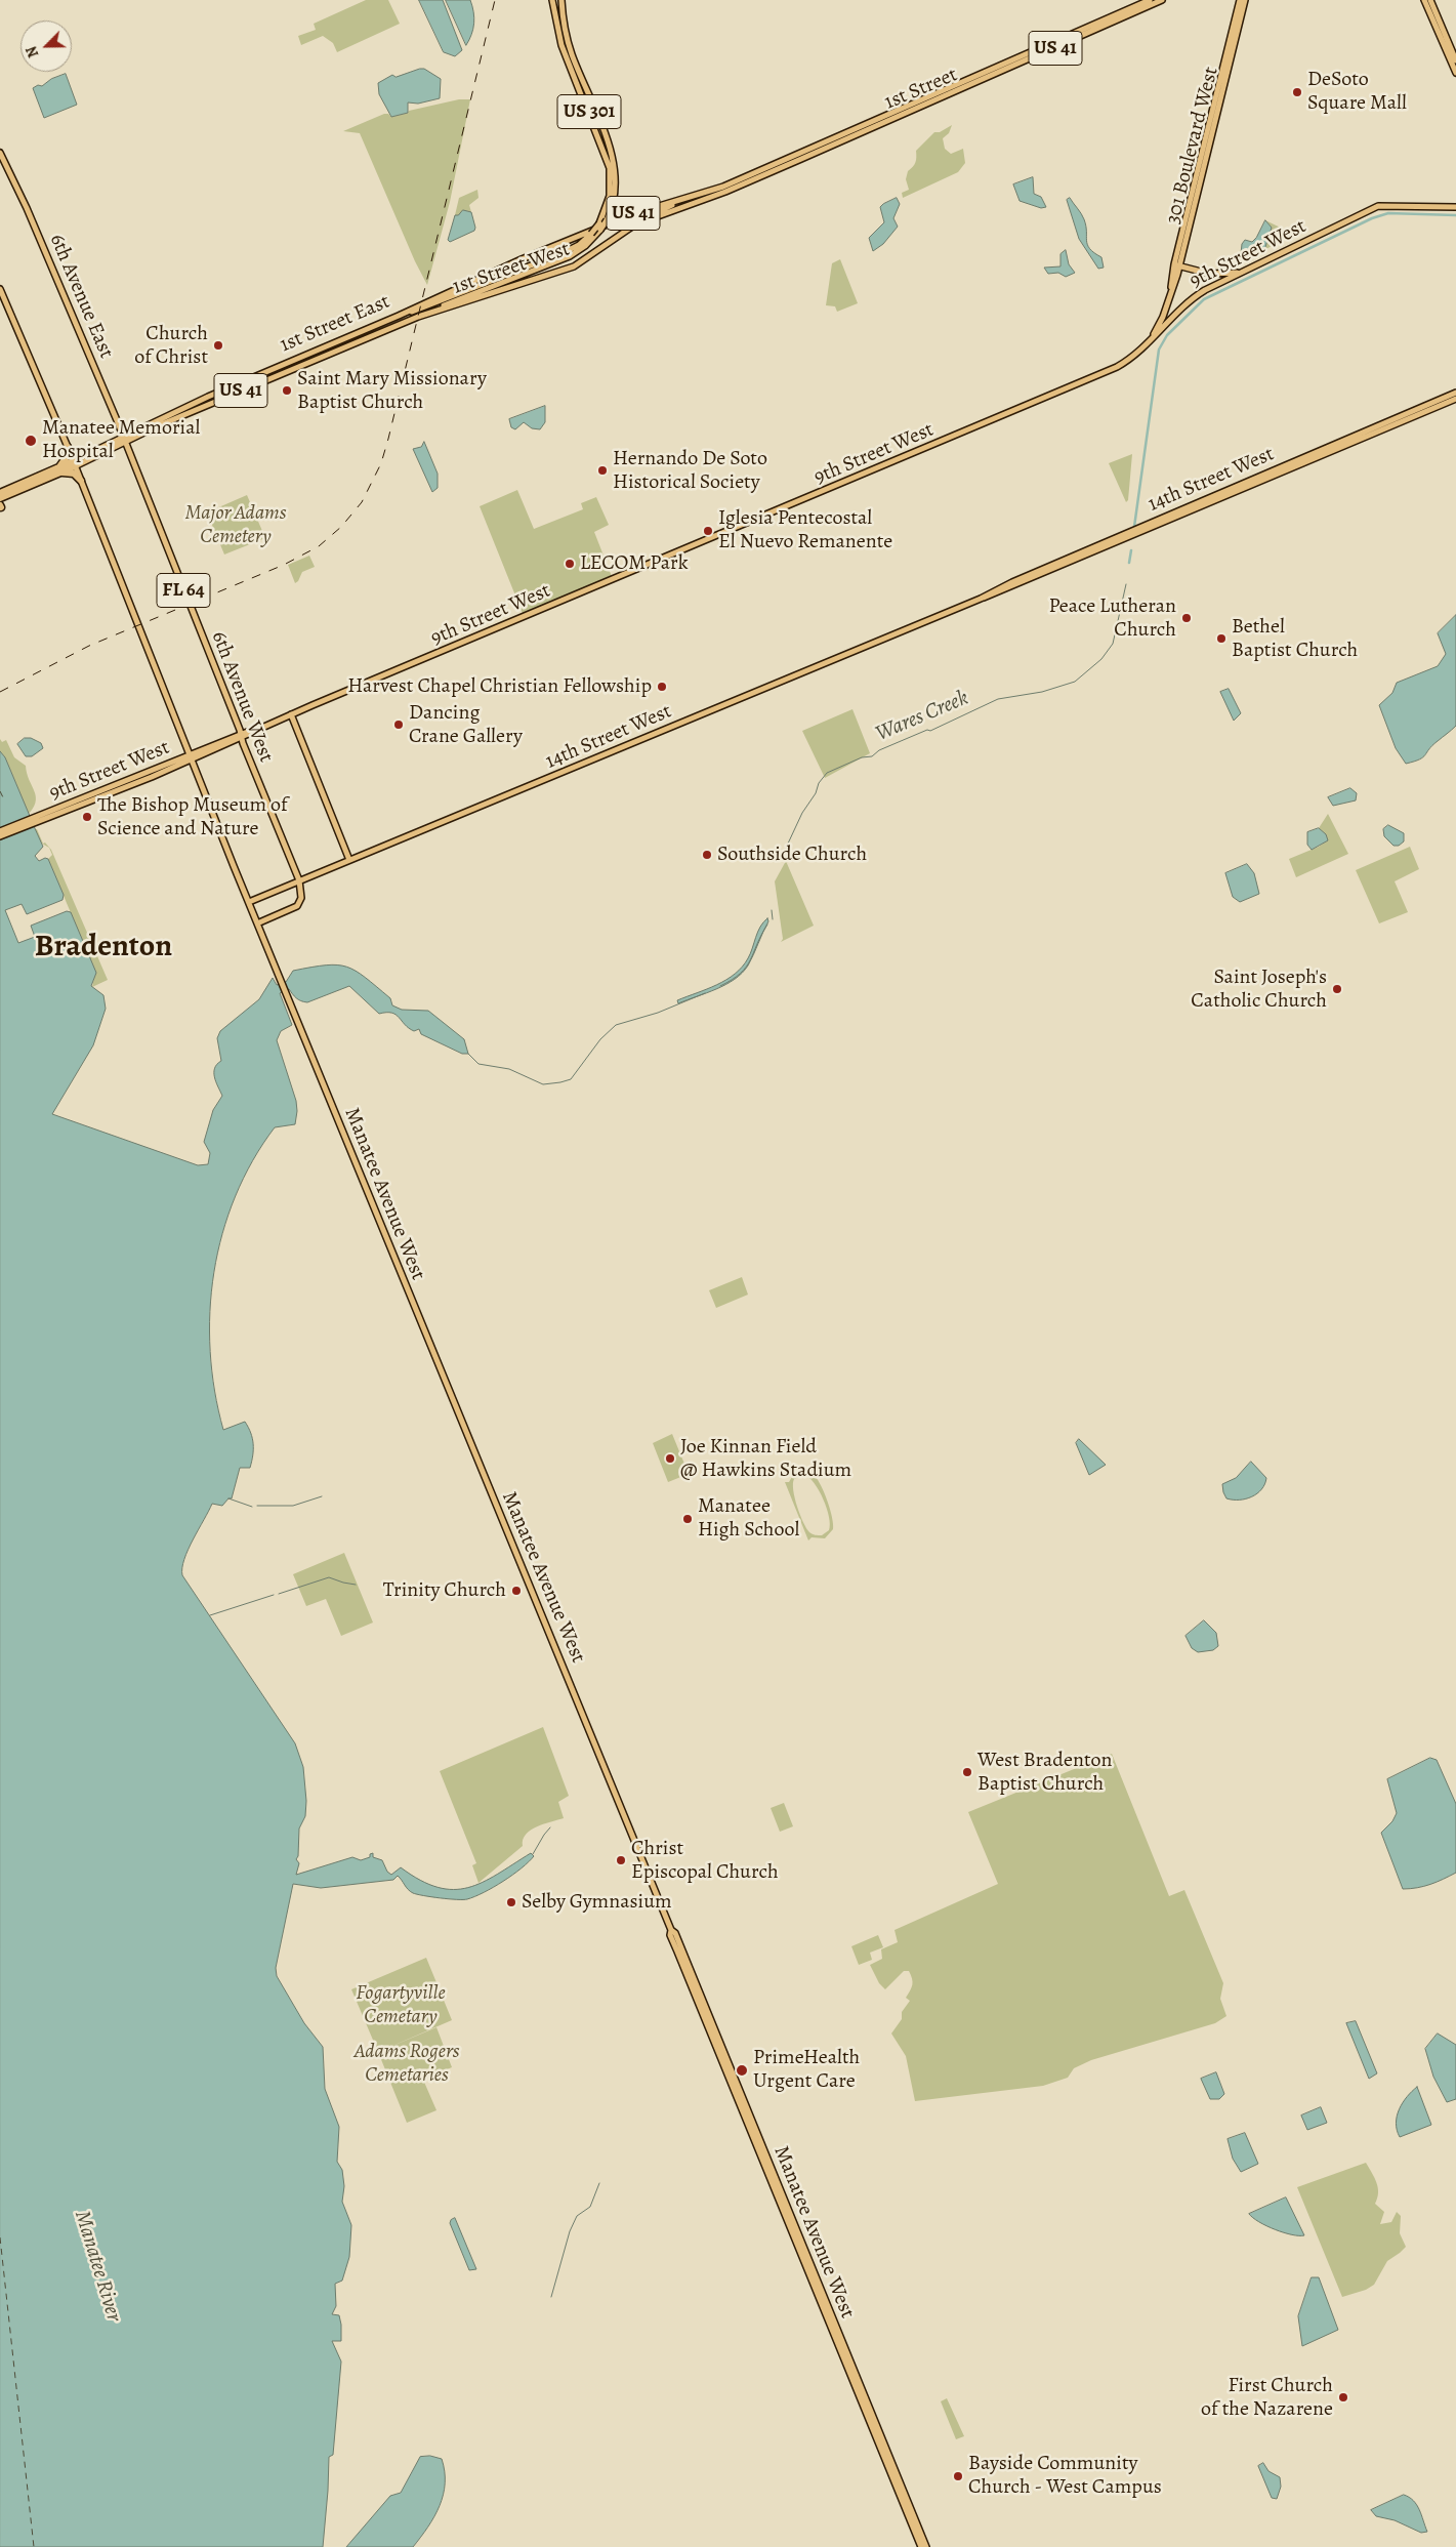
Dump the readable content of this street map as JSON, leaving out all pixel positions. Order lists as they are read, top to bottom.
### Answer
{
  "streets": {
    "highway": ["US 41", "1st Street East"],
    "main road": [
      "1st Street",
      "US 301",
      "301 Boulevard West",
      "9th Street West",
      "1st Street West",
      "6th Avenue East",
      "14th Street West",
      "FL 64",
      "6th Avenue West",
      "Manatee Avenue West"
    ]
  },
  "crossings": [
    ["US 41", "1st Street East"],
    ["1st Street", "1st Street West"],
    ["US 301", "1st Street West"],
    ["301 Boulevard West", "9th Street West"],
    ["9th Street West", "6th Avenue West"],
    ["9th Street West", "Manatee Avenue West"],
    ["1st Street West", "6th Avenue East"],
    ["1st Street West", "1st Street East"],
    ["1st Street West", "6th Avenue West"],
    ["6th Avenue East", "1st Street East"],
    ["6th Avenue East", "6th Avenue West"],
    ["1st Street East", "FL 64"],
    ["1st Street East", "6th Avenue West"],
    ["1st Street East", "Manatee Avenue West"],
    ["14th Street West", "6th Avenue West"],
    ["14th Street West", "Manatee Avenue West"],
    ["FL 64", "Manatee Avenue West"]
  ],
  "districts": ["Bradenton"],
  "water": ["Wares Creek", "Manatee River"],
  "parks": ["Major Adams Cemetery", "Fogartyville Cemetary", "Adams Rogers Cemetaries"],
  "places": [
    "DeSoto Square Mall",
    "Church of Christ",
    "Saint Mary Missionary Baptist Church",
    "Manatee Memorial Hospital",
    "Hernando De Soto Historical Society",
    "Iglesia Pentecostal El Nuevo Remanente",
    "LECOM Park",
    "Peace Lutheran Church",
    "Bethel Baptist Church",
    "Harvest Chapel Christian Fellowship",
    "Dancing Crane Gallery",
    "The Bishop Museum of Science and Nature",
    "Southside Church",
    "Saint Joseph's Catholic Church",
    "Joe Kinnan Field @ Hawkins Stadium",
    "Manatee High School",
    "Trinity Church",
    "West Bradenton Baptist Church",
    "Christ Episcopal Church",
    "Selby Gymnasium",
    "PrimeHealth Urgent Care",
    "First Church of the Nazarene",
    "Bayside Community Church - West Campus"
  ],
  "north": "bottom left"
}
